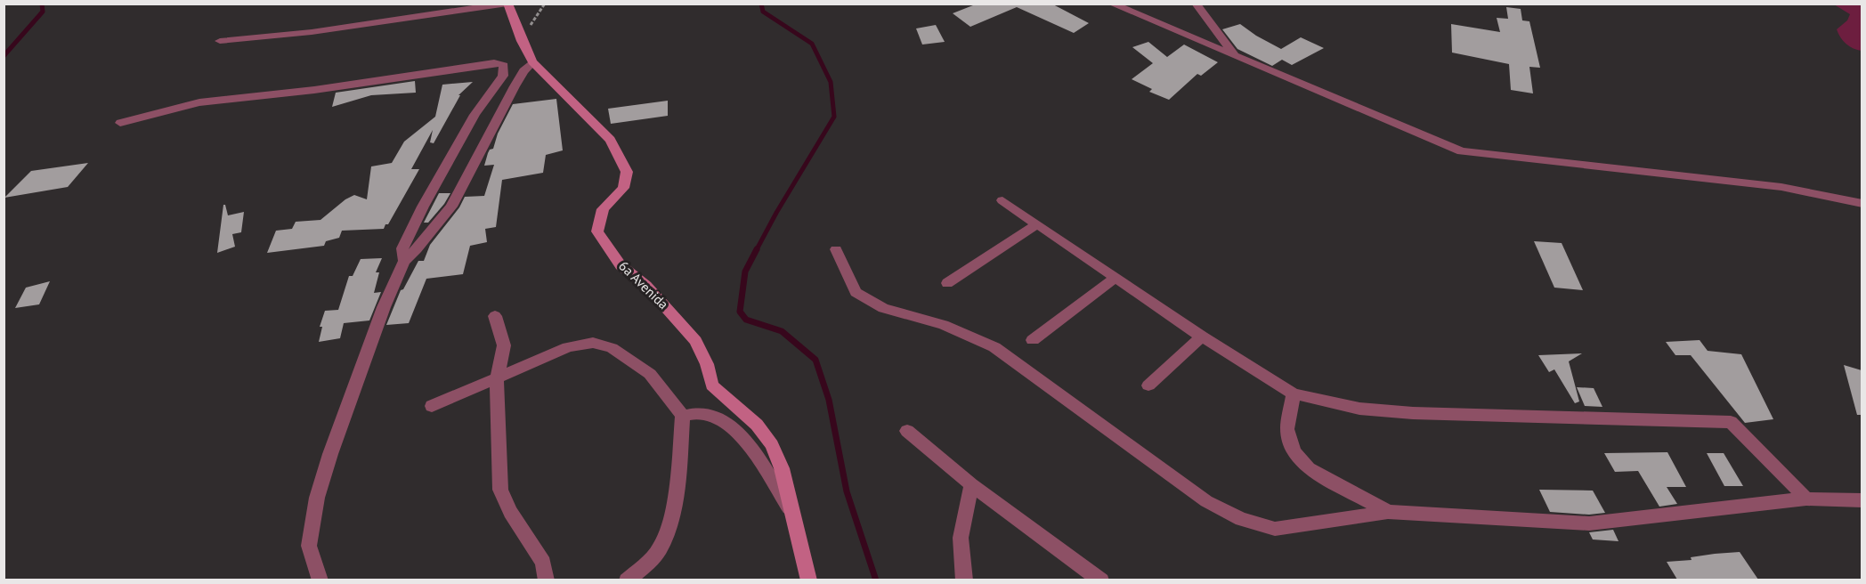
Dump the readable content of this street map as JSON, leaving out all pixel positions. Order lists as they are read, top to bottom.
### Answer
{
  "streets": {
    "street": ["6a Avenida"]
  }
}
